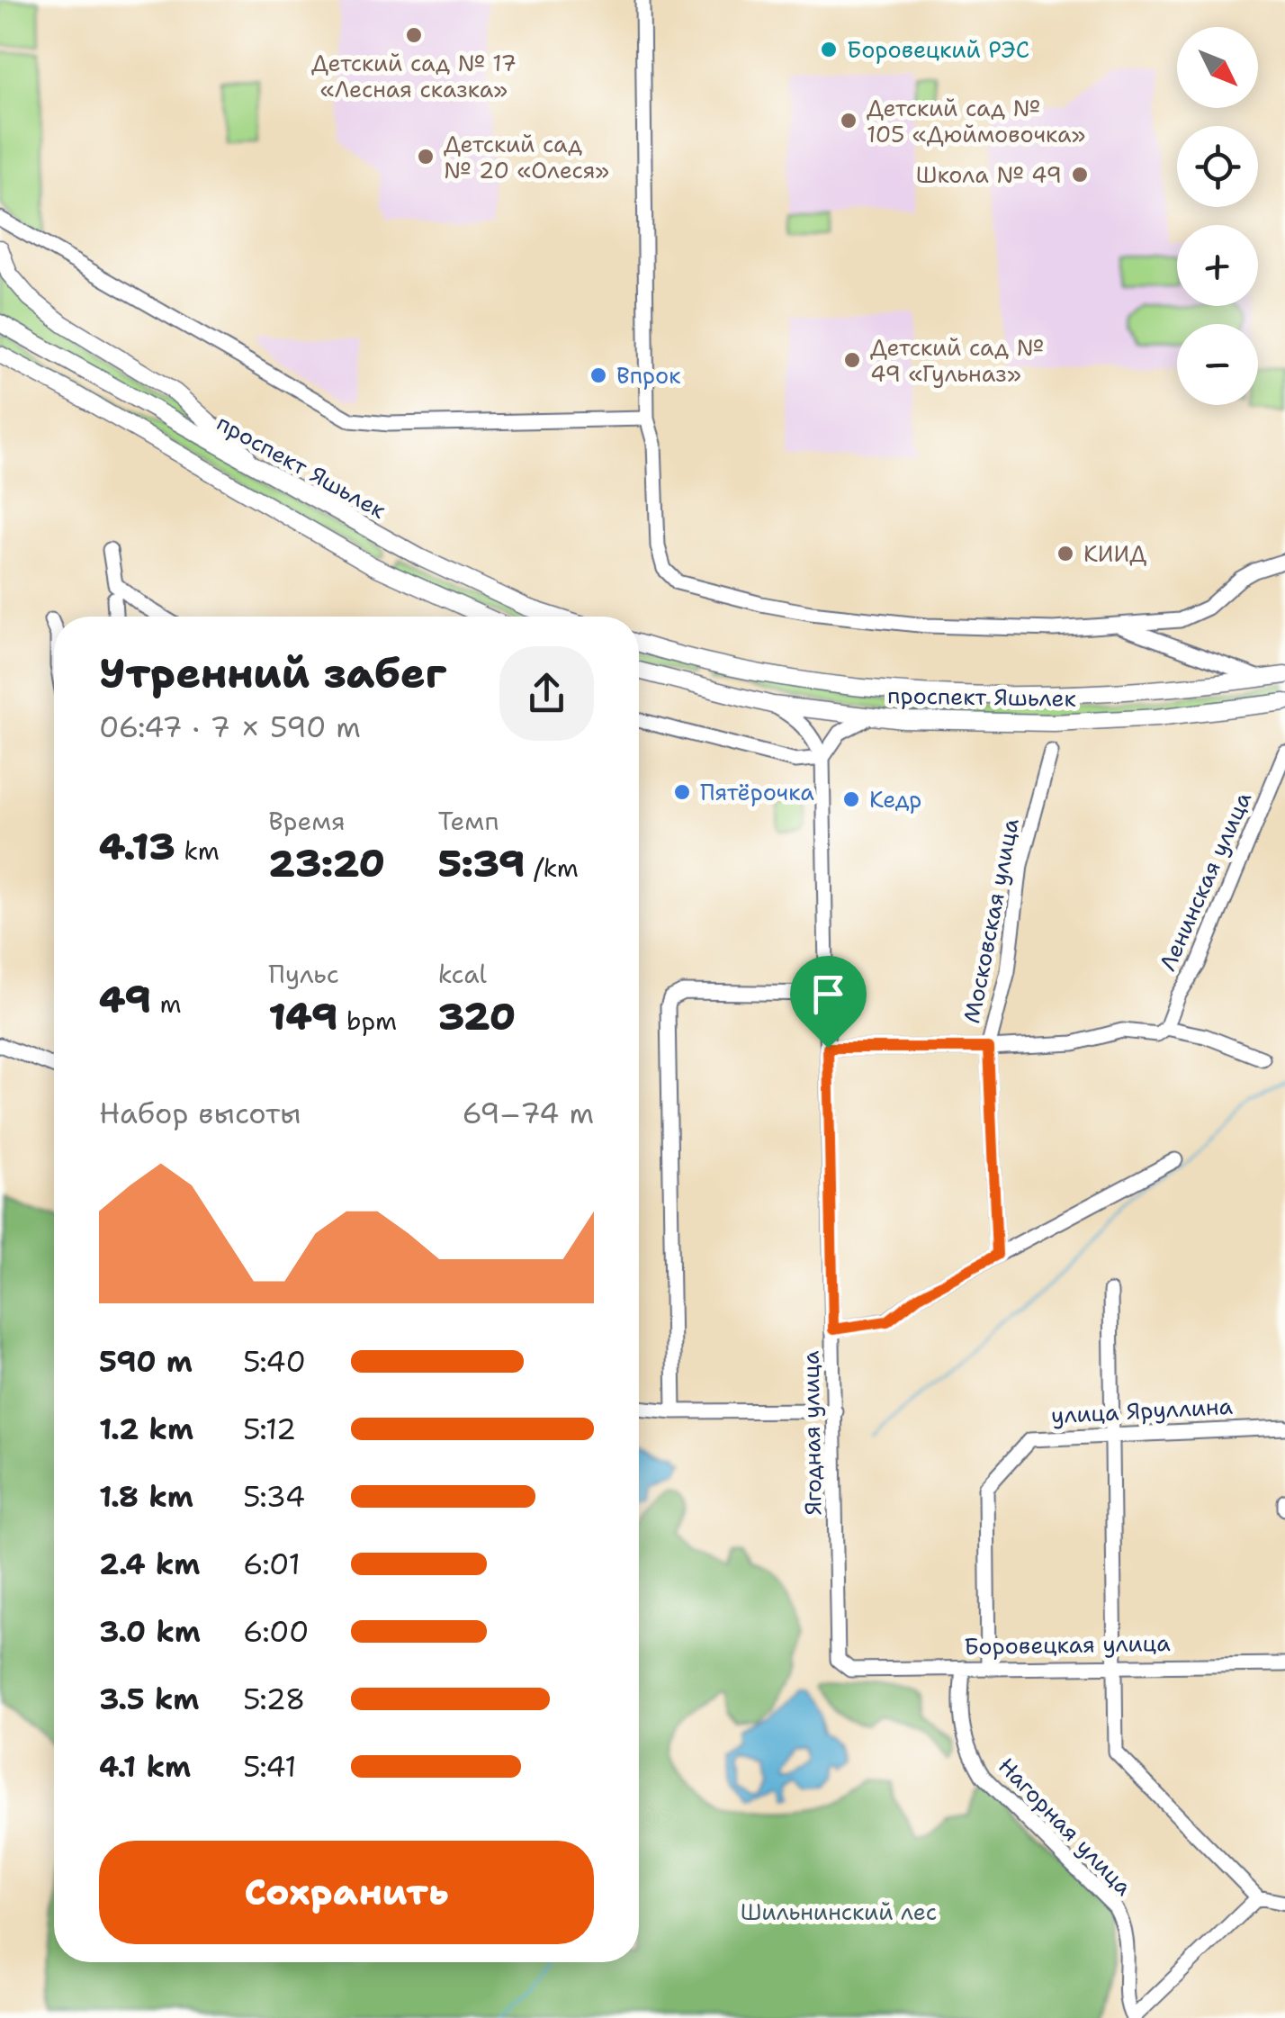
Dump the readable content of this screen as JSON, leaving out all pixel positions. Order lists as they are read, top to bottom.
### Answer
{
  "streets": {
    "main road": ["проспект Яшьлек"],
    "street": [
      "Ленинская улица",
      "Московская улица",
      "улица Яруллина",
      "Ягодная улица",
      "Боровецкая улица",
      "Нагорная улица"
    ]
  },
  "crossings": [
    ["улица Яруллина", "Боровецкая улица"],
    ["Ягодная улица", "Боровецкая улица"],
    ["Боровецкая улица", "Нагорная улица"]
  ],
  "parks": ["Шильнинский лес"],
  "places": [
    "Детский сад № 17 «Лесная сказка»",
    "Боровецкий РЭС",
    "Детский сад № 105 «Дюймовочка»",
    "Детский сад № 20 «Олеся»",
    "Школа № 49",
    "Детский сад № 49 «Гульназ»",
    "Впрок",
    "КИИД",
    "Пятёрочка",
    "Кедр"
  ],
  "north": "bottom right",
  "page": {
    "map_buttons": ["+", "−"],
    "heading": ["Утренний забег", "06:47 · 7 × 590 m"],
    "stats": [
      ["4.13 km"],
      ["Время", "23:20"],
      ["Темп", "5:39 /km"],
      ["49 m"],
      ["Пульс", "149 bpm"],
      ["kcal", "320"]
    ],
    "chart": ["Набор высоты", "69–74 m"],
    "list": [
      {
        "name": "590 m",
        "note": "5:40"
      },
      {
        "name": "1.2 km",
        "note": "5:12"
      },
      {
        "name": "1.8 km",
        "note": "5:34"
      },
      {
        "name": "2.4 km",
        "note": "6:01"
      },
      {
        "name": "3.0 km",
        "note": "6:00"
      },
      {
        "name": "3.5 km",
        "note": "5:28"
      },
      {
        "name": "4.1 km",
        "note": "5:41"
      }
    ],
    "buttons": "Сохранить"
  }
}
